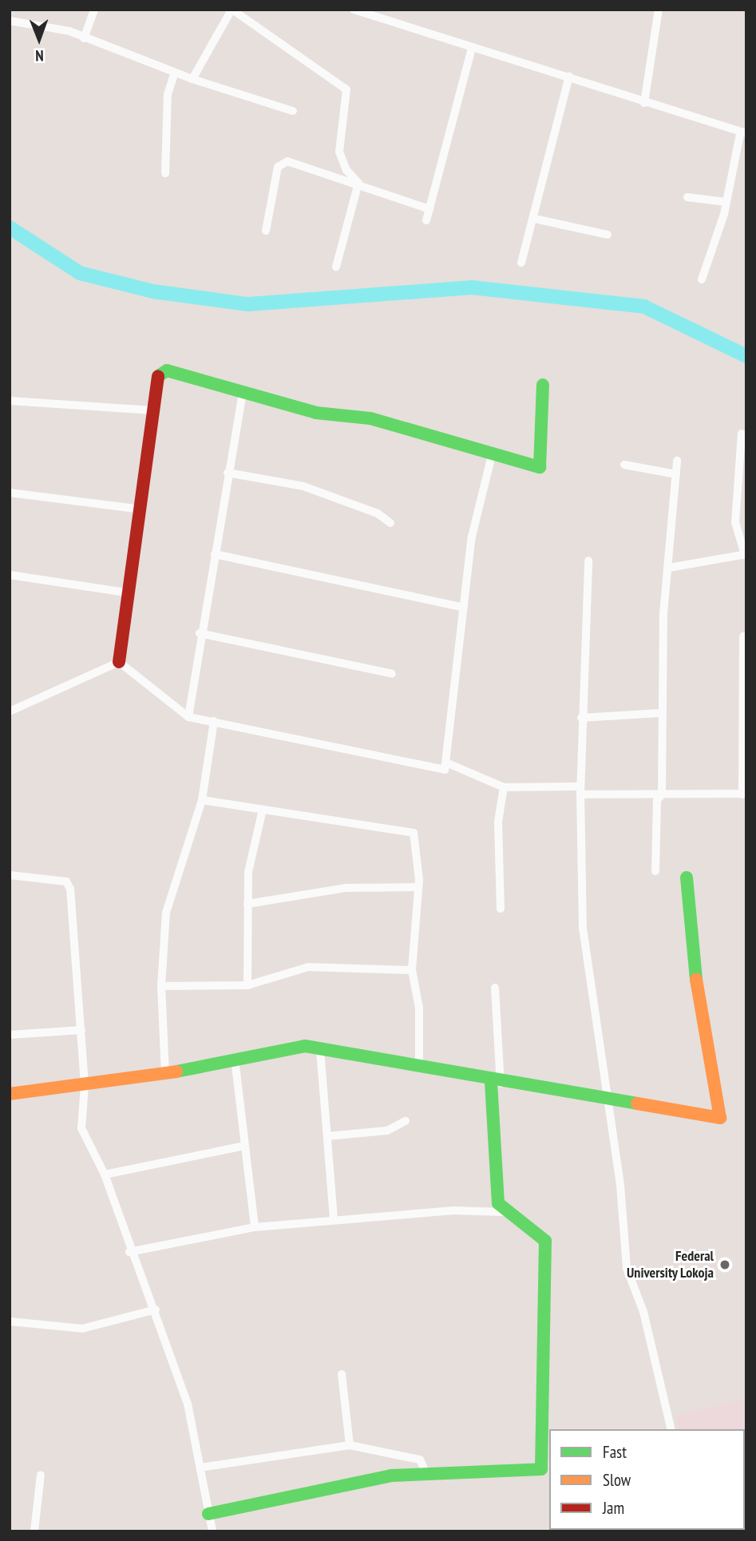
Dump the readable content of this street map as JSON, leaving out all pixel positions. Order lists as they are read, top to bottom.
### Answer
{
  "places": ["Federal University Lokoja"],
  "legend": ["Fast", "Slow", "Jam"],
  "north": "bottom"
}
